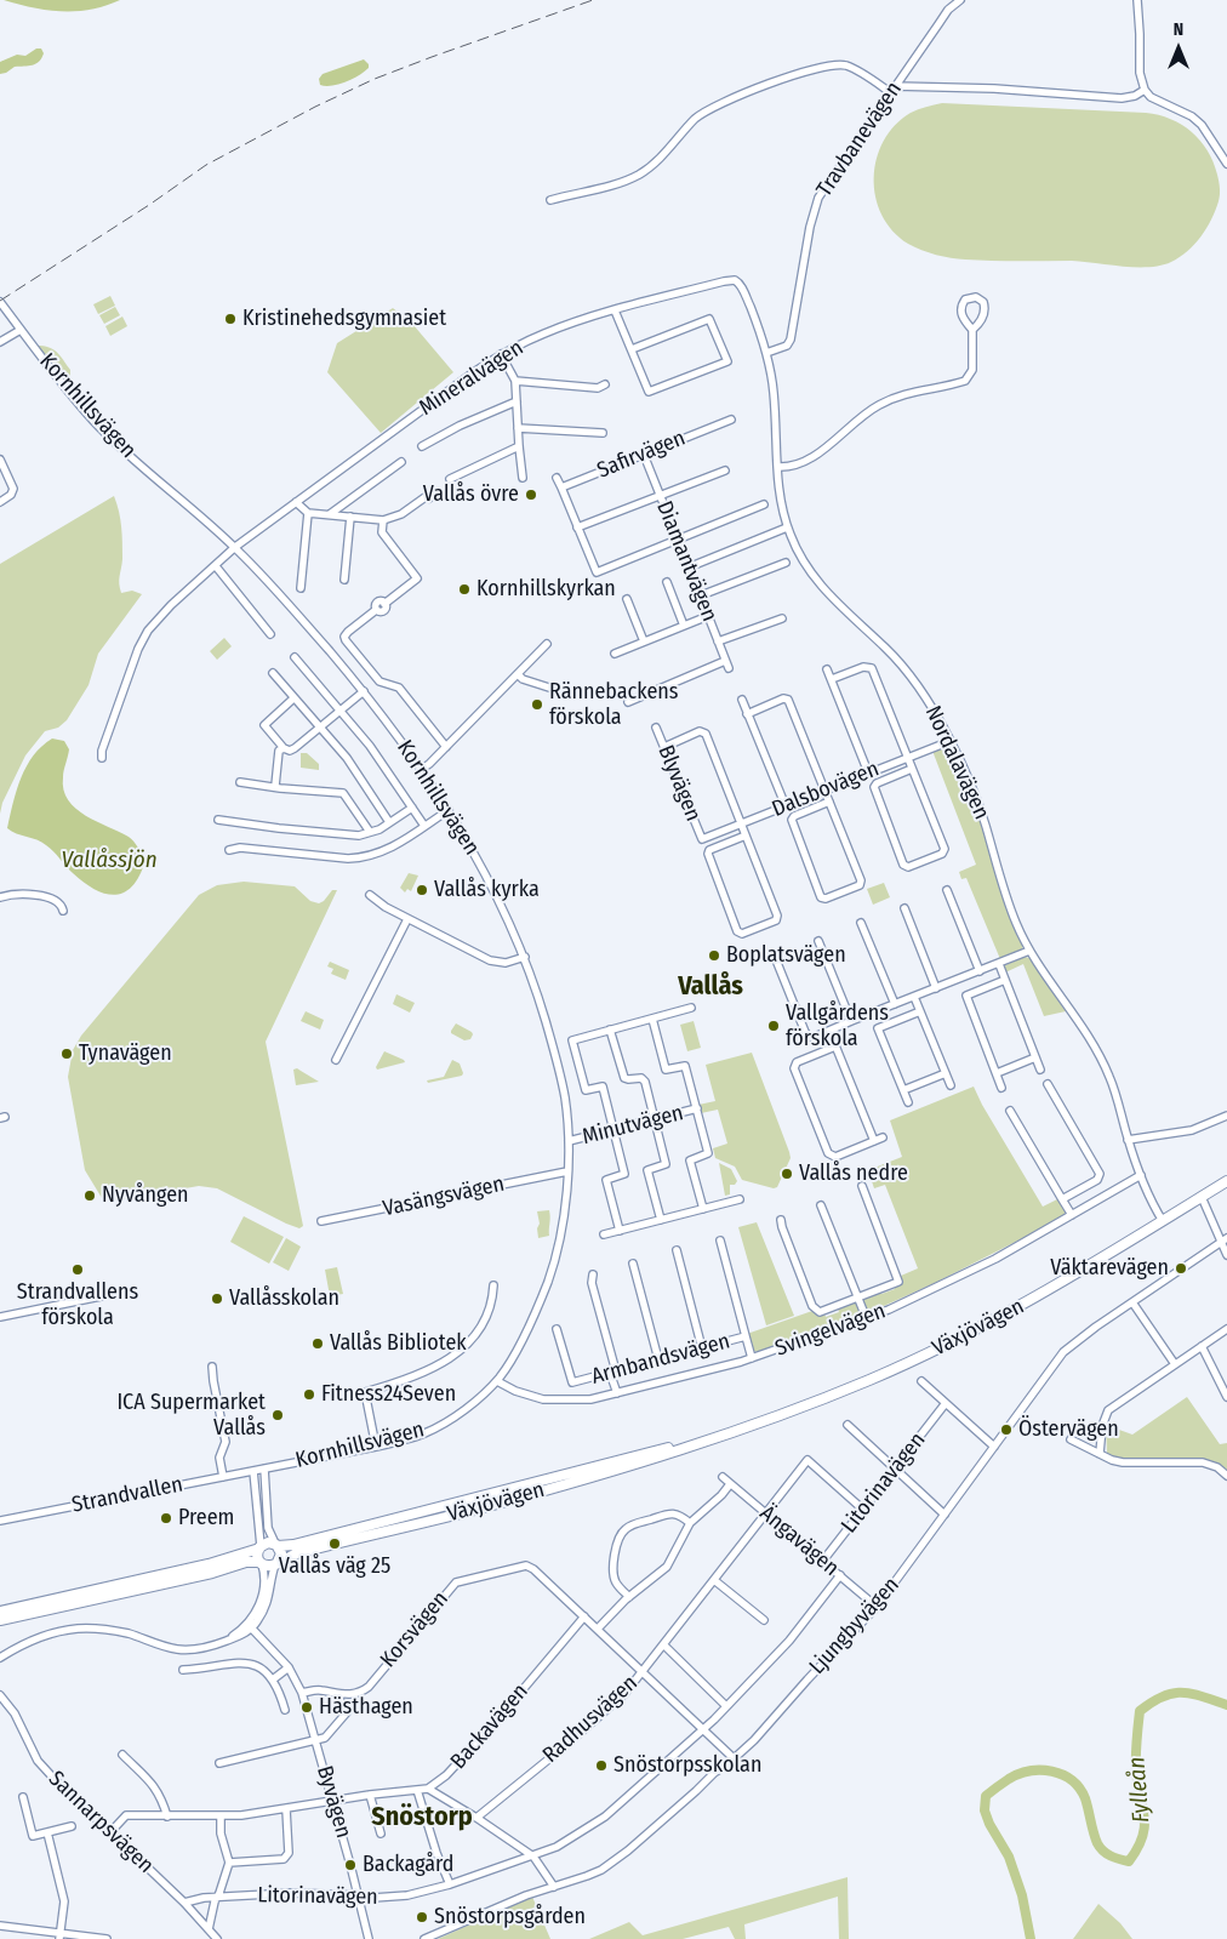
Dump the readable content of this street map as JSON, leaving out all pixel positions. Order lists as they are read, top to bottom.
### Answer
{
  "streets": {
    "highway": ["Växjövägen"],
    "street": [
      "Travbanevägen",
      "Mineralvägen",
      "Kornhillsvägen",
      "Safirvägen",
      "Diamantvägen",
      "Nordalavägen",
      "Blyvägen",
      "Dalsbovägen",
      "Minutvägen",
      "Vasängsvägen",
      "Svingelvägen",
      "Armbandsvägen",
      "Litorinavägen",
      "Strandvallen",
      "Ängavägen",
      "Ljungbyvägen",
      "Korsvägen",
      "Radhusvägen",
      "Backavägen",
      "Byvägen",
      "Sannarpsvägen"
    ]
  },
  "crossings": [
    ["Travbanevägen", "Nordalavägen"],
    ["Mineralvägen", "Kornhillsvägen"],
    ["Mineralvägen", "Nordalavägen"],
    ["Kornhillsvägen", "Minutvägen"],
    ["Kornhillsvägen", "Vasängsvägen"],
    ["Kornhillsvägen", "Svingelvägen"],
    ["Kornhillsvägen", "Strandvallen"],
    ["Safirvägen", "Diamantvägen"],
    ["Nordalavägen", "Dalsbovägen"],
    ["Nordalavägen", "Växjövägen"],
    ["Nordalavägen", "Svingelvägen"],
    ["Blyvägen", "Dalsbovägen"],
    ["Svingelvägen", "Armbandsvägen"],
    ["Litorinavägen", "Ängavägen"],
    ["Litorinavägen", "Radhusvägen"],
    ["Litorinavägen", "Byvägen"],
    ["Litorinavägen", "Sannarpsvägen"],
    ["Ängavägen", "Ljungbyvägen"],
    ["Ängavägen", "Radhusvägen"],
    ["Korsvägen", "Backavägen"],
    ["Korsvägen", "Byvägen"]
  ],
  "districts": ["Vallås", "Snöstorp"],
  "water": ["Vallåssjön", "Fylleån"],
  "places": [
    "Kristinehedsgymnasiet",
    "Vallås övre",
    "Kornhillskyrkan",
    "Rännebackens förskola",
    "Vallås kyrka",
    "Boplatsvägen",
    "Vallgårdens förskola",
    "Tynavägen",
    "Vallås nedre",
    "Nyvången",
    "Väktarevägen",
    "Strandvallens förskola",
    "Vallåsskolan",
    "Vallås Bibliotek",
    "Fitness24Seven",
    "ICA Supermarket Vallås",
    "Östervägen",
    "Preem",
    "Vallås väg 25",
    "Hästhagen",
    "Snöstorpsskolan",
    "Backagård",
    "Snöstorpsgården"
  ],
  "north": "top"
}
